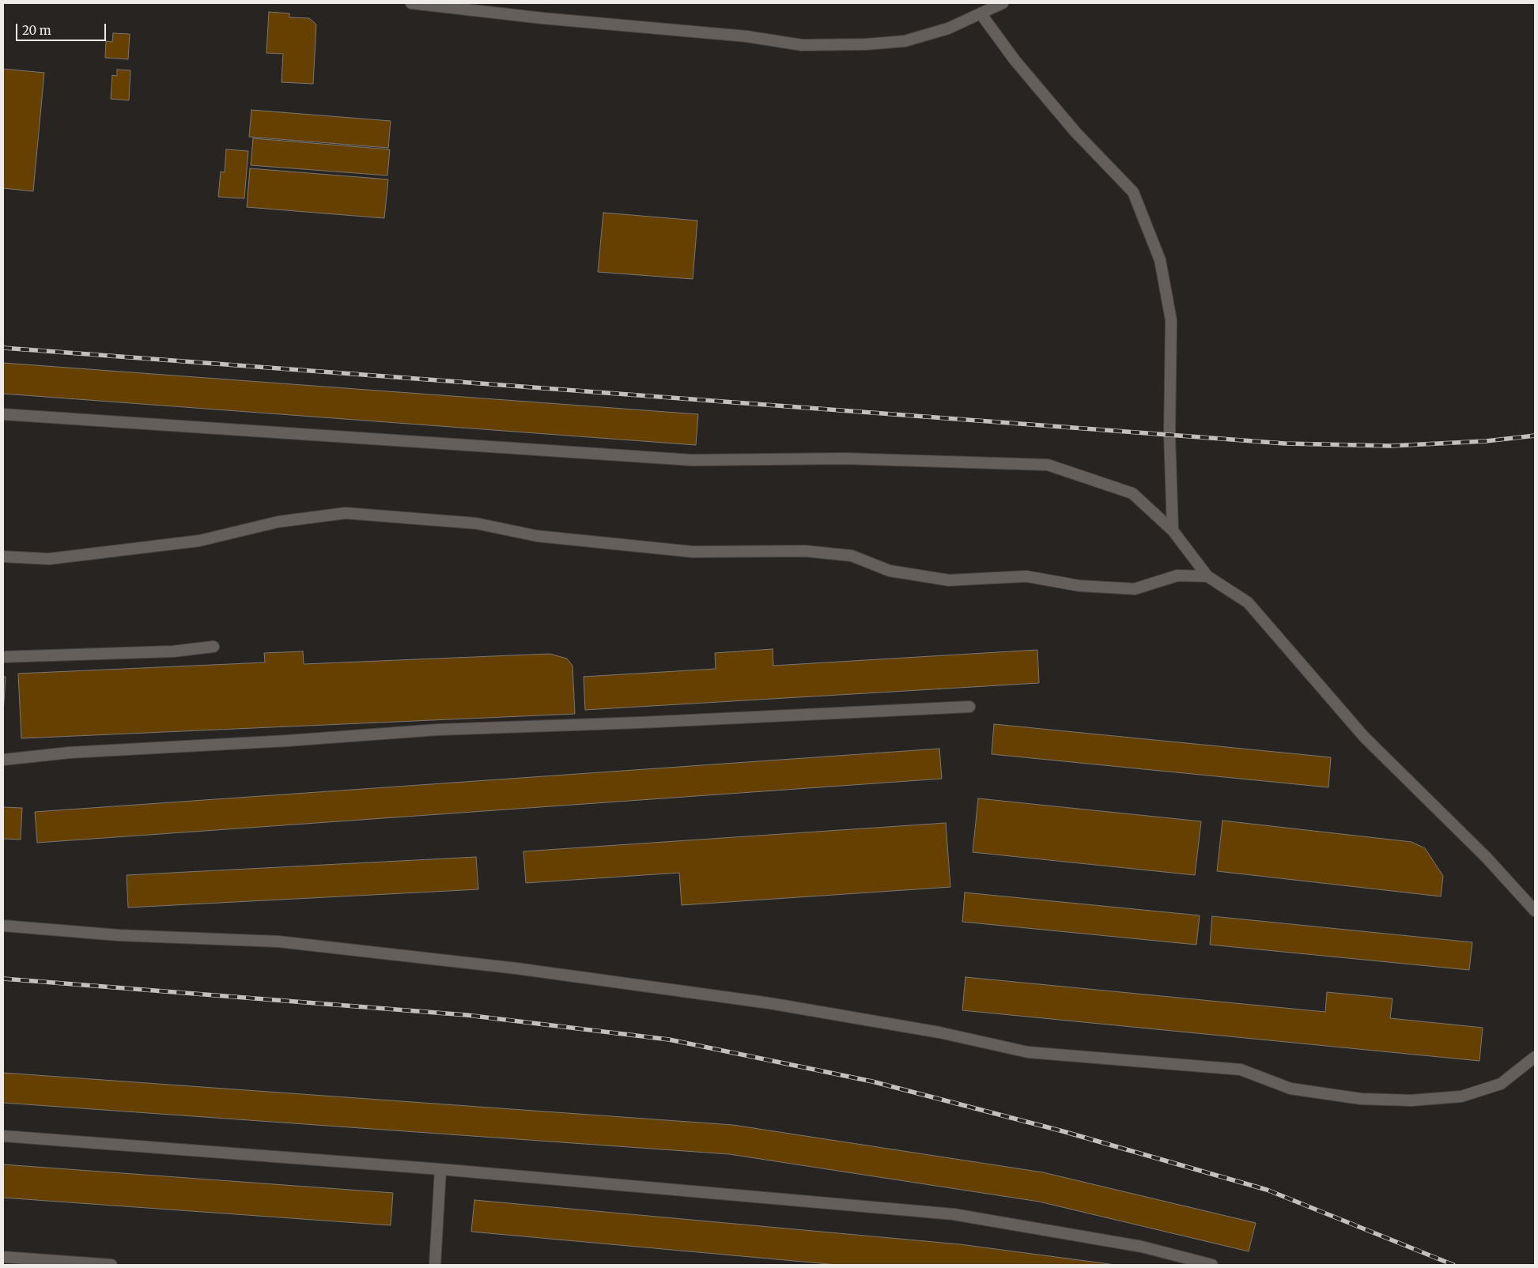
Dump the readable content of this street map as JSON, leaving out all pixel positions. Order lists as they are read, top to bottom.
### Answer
{
  "scale_bar": "20 m"
}
